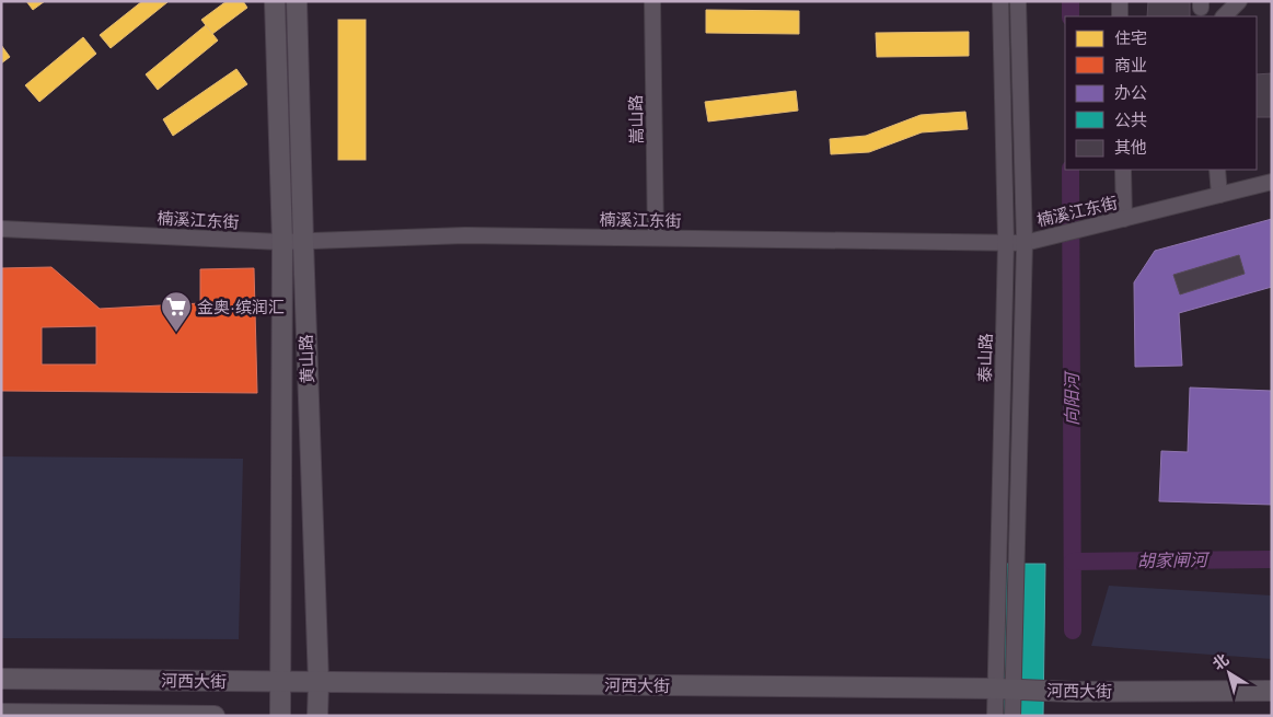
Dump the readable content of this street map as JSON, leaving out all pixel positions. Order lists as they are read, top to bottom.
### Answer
{
  "streets": {
    "main road": ["黄山路", "河西大街"],
    "street": ["嵩山路", "楠溪江东街", "泰山路"]
  },
  "crossings": [
    ["嵩山路", "楠溪江东街"],
    ["楠溪江东街", "泰山路"],
    ["楠溪江东街", "黄山路"],
    ["泰山路", "河西大街"],
    ["黄山路", "河西大街"]
  ],
  "water": ["向阳河", "胡家闸河"],
  "places": {
    "supermarket": ["金奥·缤润汇"]
  },
  "legend": [
    "住宅",
    "商业",
    "办公",
    "公共",
    "其他"
  ],
  "north": "top left"
}
